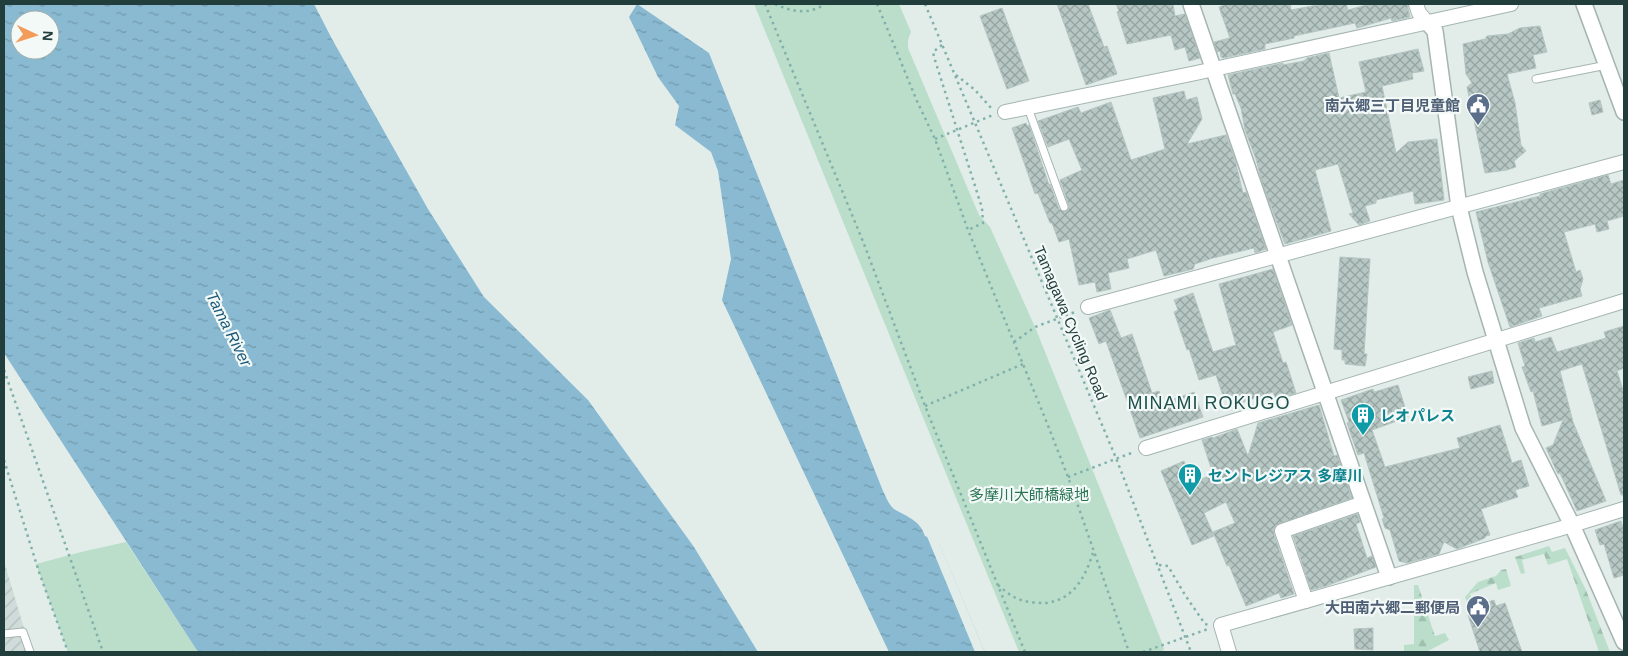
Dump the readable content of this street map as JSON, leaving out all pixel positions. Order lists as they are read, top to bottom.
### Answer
{
  "streets": {
    "path": ["Tamagawa Cycling Road"]
  },
  "districts": ["MINAMI ROKUGO"],
  "water": ["Tama River"],
  "parks": ["多摩川大師橋緑地"],
  "places": {
    "public building": ["南六郷三丁目児童館", "大田南六郷二郵便局"],
    "building": ["レオパレス", "セントレジアス 多摩川"]
  },
  "north": "right"
}
